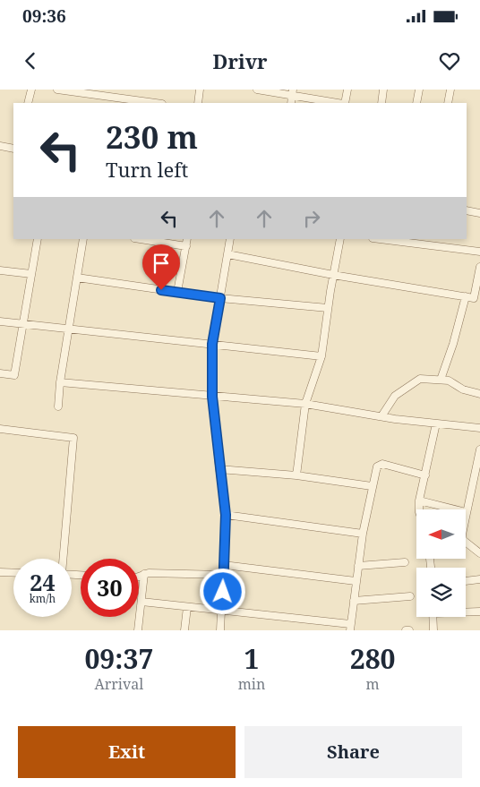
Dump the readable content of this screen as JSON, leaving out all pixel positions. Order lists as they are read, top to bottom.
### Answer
{
  "north": "left",
  "page": {
    "status": "09:36",
    "header": "Drivr",
    "turn": ["230 m", "Turn left"],
    "speed": "24 km/h",
    "limit": "30",
    "eta": [
      "09:37",
      "Arrival",
      "1",
      "min",
      "280",
      "m"
    ],
    "buttons": ["Exit", "Share"]
  }
}
